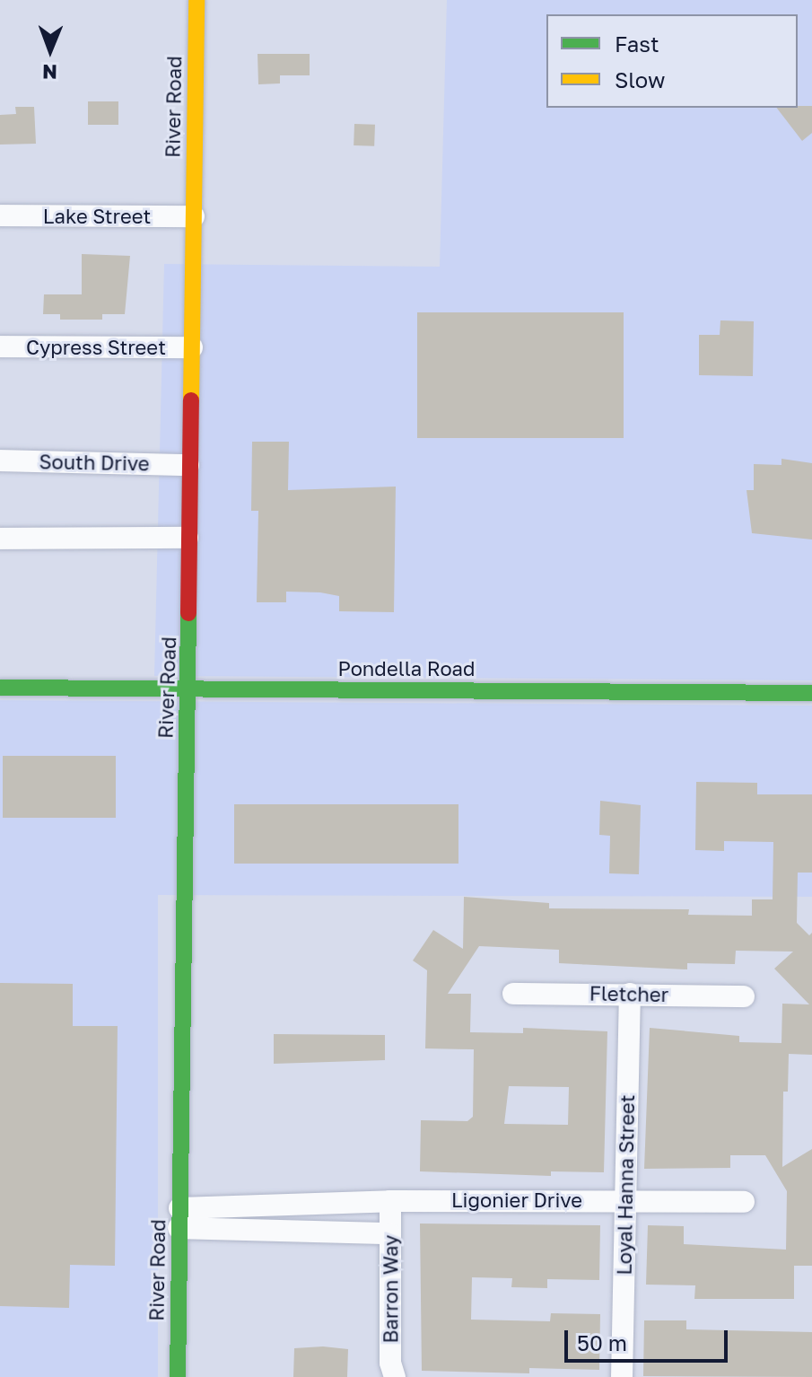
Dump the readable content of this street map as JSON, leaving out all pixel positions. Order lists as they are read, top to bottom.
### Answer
{
  "streets": {
    "street": [
      "River Road",
      "Lake Street",
      "Cypress Street",
      "South Drive",
      "Pondella Road",
      "Fletcher",
      "Loyal Hanna Street",
      "Ligonier Drive",
      "Barron Way"
    ]
  },
  "crossings": [
    ["River Road", "Lake Street"],
    ["River Road", "Cypress Street"],
    ["River Road", "South Drive"],
    ["River Road", "Pondella Road"],
    ["River Road", "Ligonier Drive"],
    ["Fletcher", "Loyal Hanna Street"],
    ["Loyal Hanna Street", "Ligonier Drive"],
    ["Ligonier Drive", "Barron Way"]
  ],
  "legend": ["Fast", "Slow"],
  "scale_bar": "50 m",
  "north": "bottom"
}
